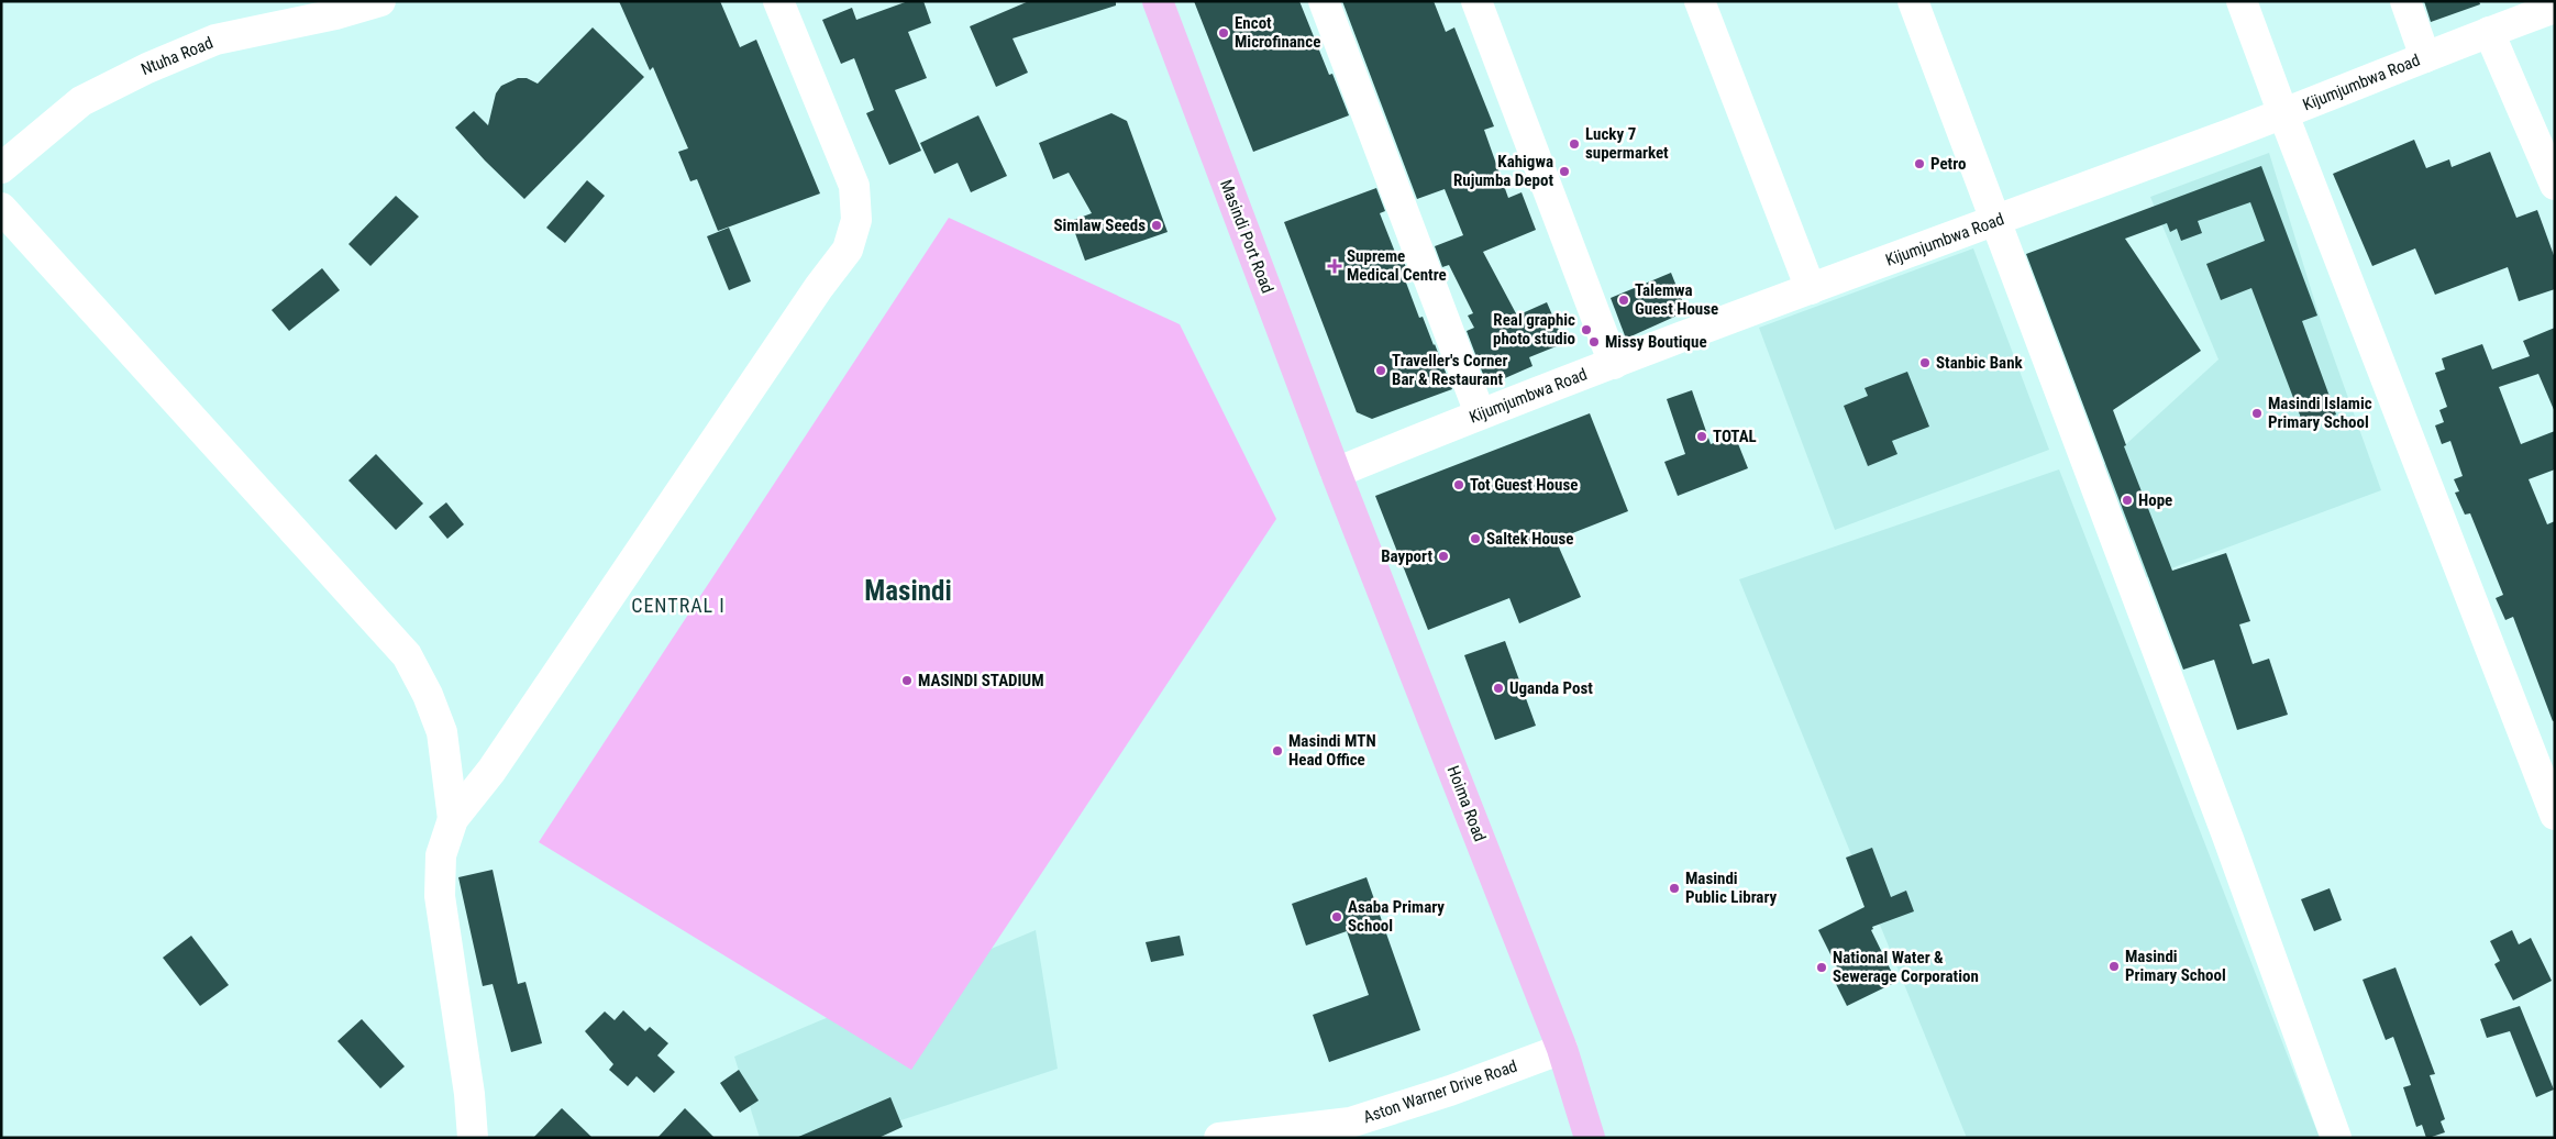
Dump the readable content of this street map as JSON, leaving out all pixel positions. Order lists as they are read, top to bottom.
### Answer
{
  "streets": {
    "main road": ["Masindi Port Road", "Hoima Road"],
    "street": ["Ntuha Road", "Kijumjumbwa Road", "Aston Warner Drive Road"]
  },
  "crossings": [
    ["Kijumjumbwa Road", "Masindi Port Road"],
    ["Kijumjumbwa Road", "Hoima Road"],
    ["Masindi Port Road", "Hoima Road"],
    ["Hoima Road", "Aston Warner Drive Road"]
  ],
  "districts": ["Masindi", "CENTRAL I"],
  "places": {
    "other": [
      "Encot Microfinance",
      "Lucky 7 supermarket",
      "Petro",
      "Kahigwa Rujumba Depot",
      "Simlaw Seeds",
      "Talemwa Guest House",
      "Real graphic photo studio",
      "Missy Boutique",
      "Stanbic Bank",
      "Traveller's Corner Bar & Restaurant",
      "Masindi Islamic Primary School",
      "TOTAL",
      "Tot Guest House",
      "Hope",
      "Saltek House",
      "Bayport",
      "MASINDI STADIUM",
      "Uganda Post",
      "Masindi MTN Head Office",
      "Masindi Public Library",
      "Asaba Primary School",
      "Masindi Primary School",
      "National Water & Sewerage Corporation"
    ],
    "health": ["Supreme Medical Centre"]
  }
}
